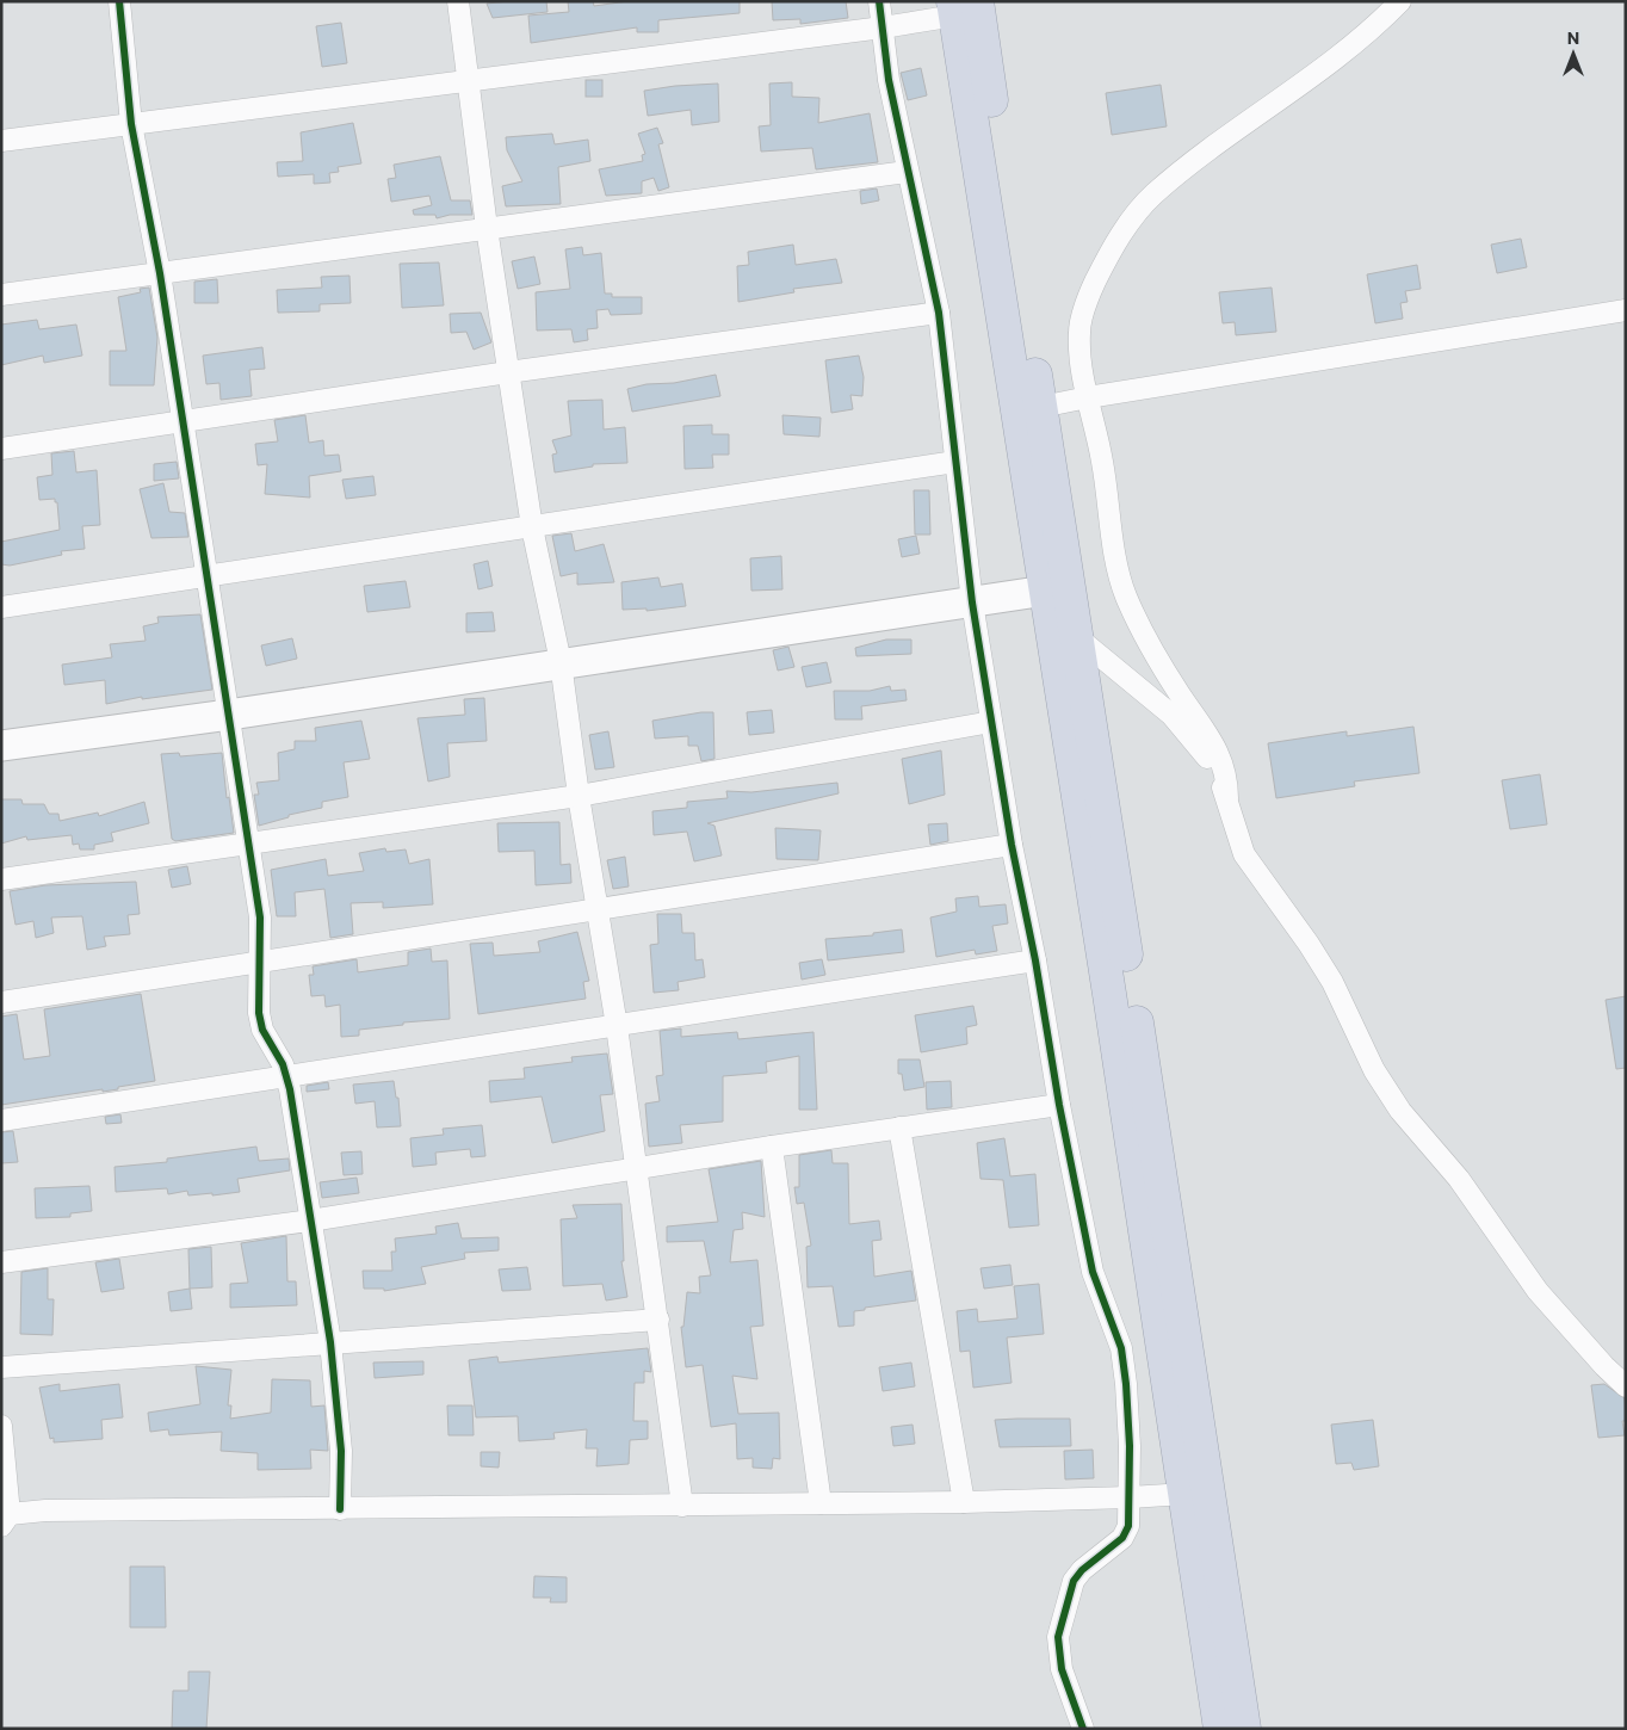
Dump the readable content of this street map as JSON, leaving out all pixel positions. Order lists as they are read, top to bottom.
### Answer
{
  "north": "top"
}
